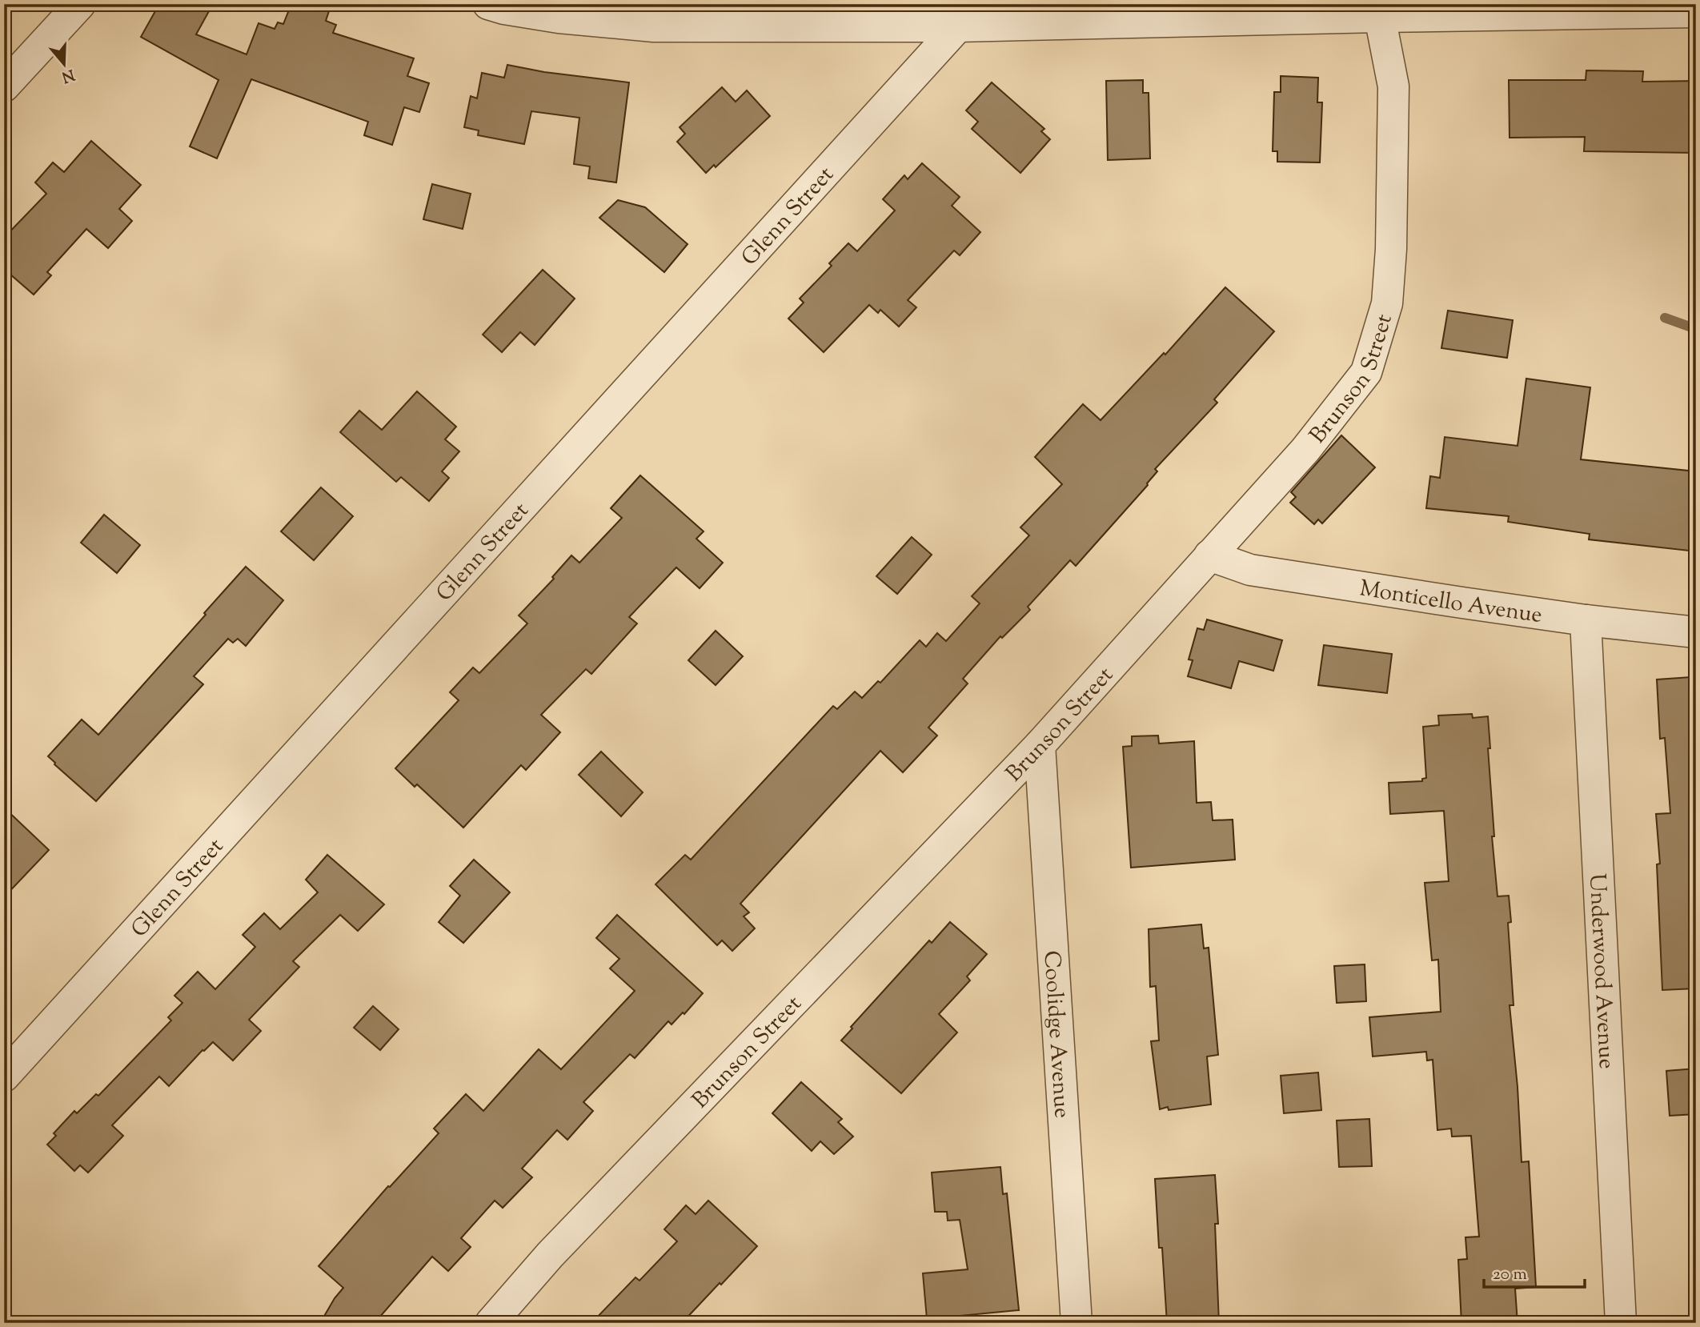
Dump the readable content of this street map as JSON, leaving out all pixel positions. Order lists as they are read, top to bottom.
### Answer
{
  "streets": {
    "street": [
      "Glenn Street",
      "Brunson Street",
      "Monticello Avenue",
      "Underwood Avenue",
      "Coolidge Avenue"
    ]
  },
  "crossings": [
    ["Brunson Street", "Monticello Avenue"],
    ["Brunson Street", "Coolidge Avenue"],
    ["Monticello Avenue", "Underwood Avenue"]
  ],
  "scale_bar": "20 m",
  "north": "bottom"
}
